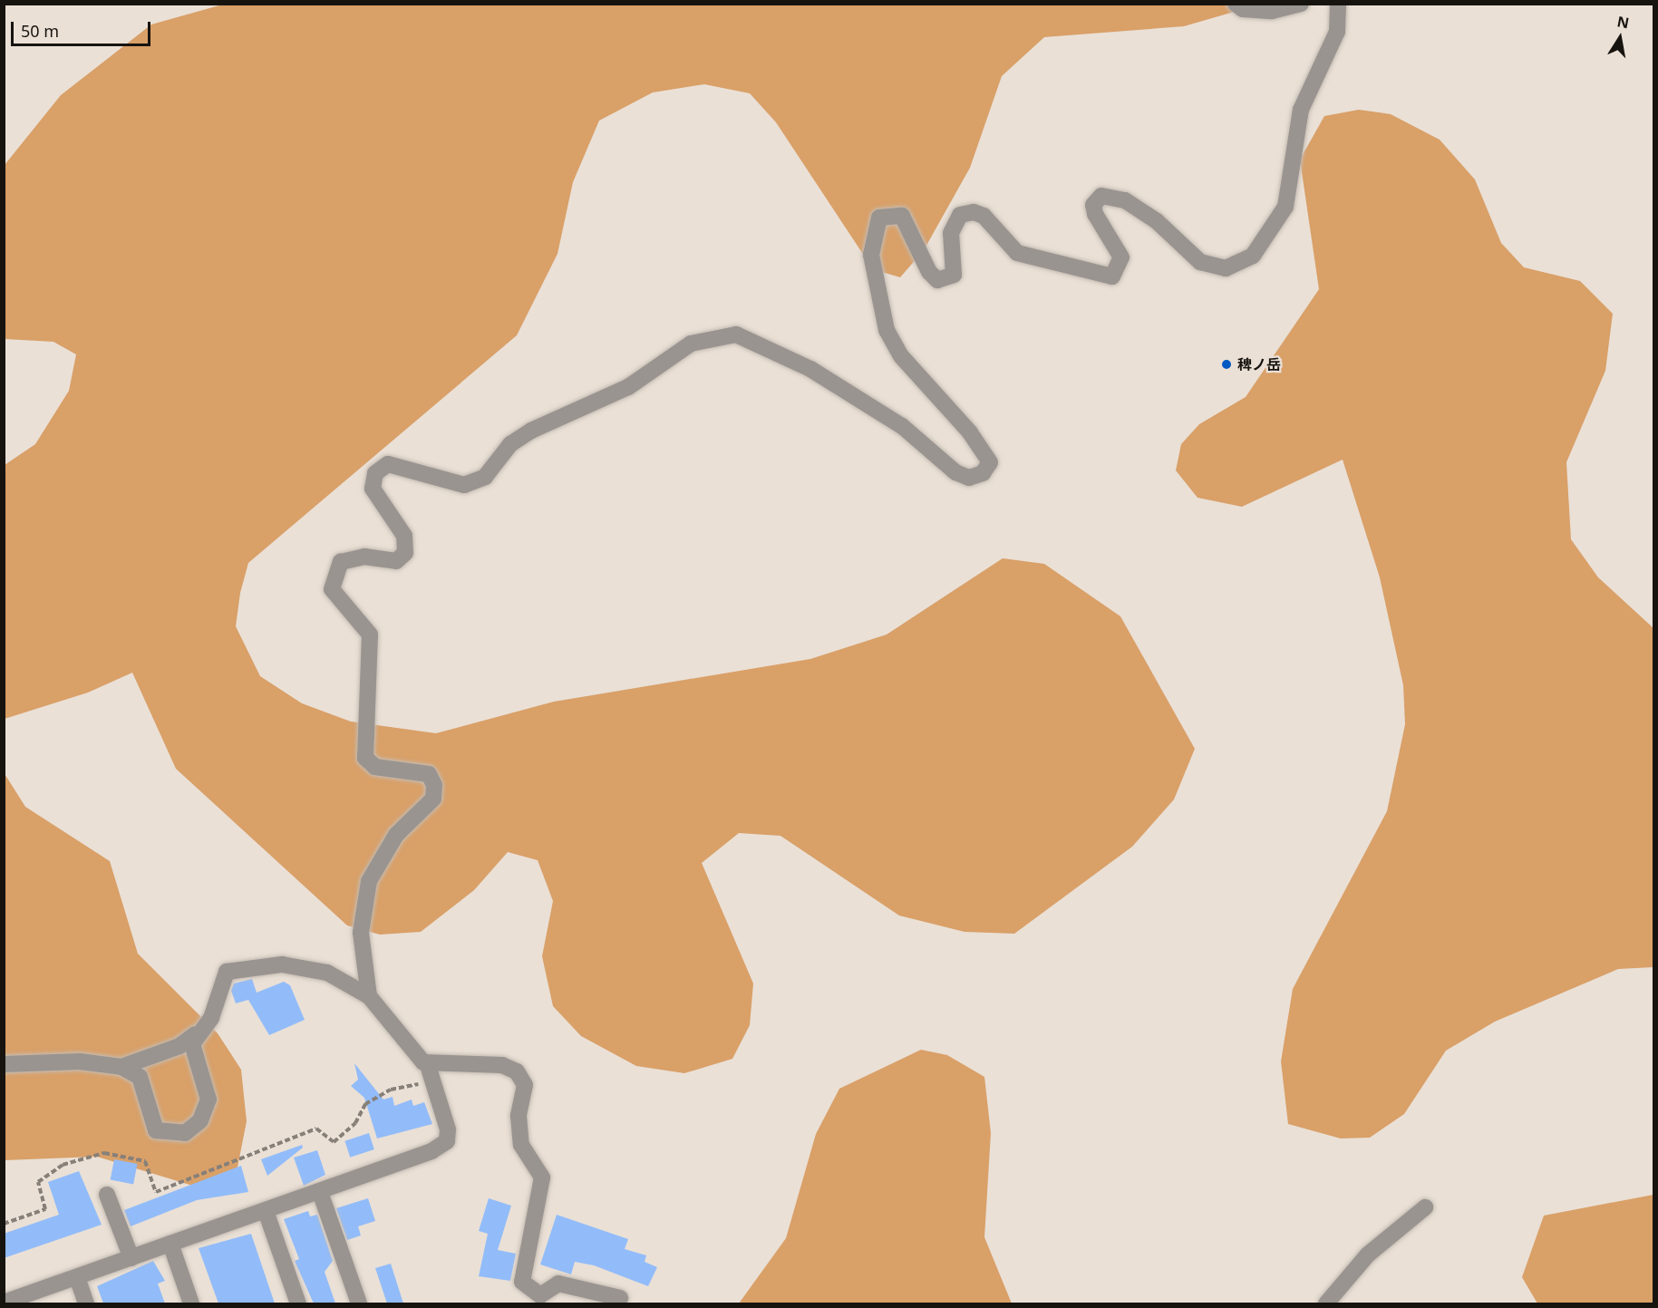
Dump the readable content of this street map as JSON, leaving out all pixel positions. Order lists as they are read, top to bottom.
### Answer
{
  "places": ["稗ノ岳"],
  "scale_bar": "50 m",
  "north": "top"
}
